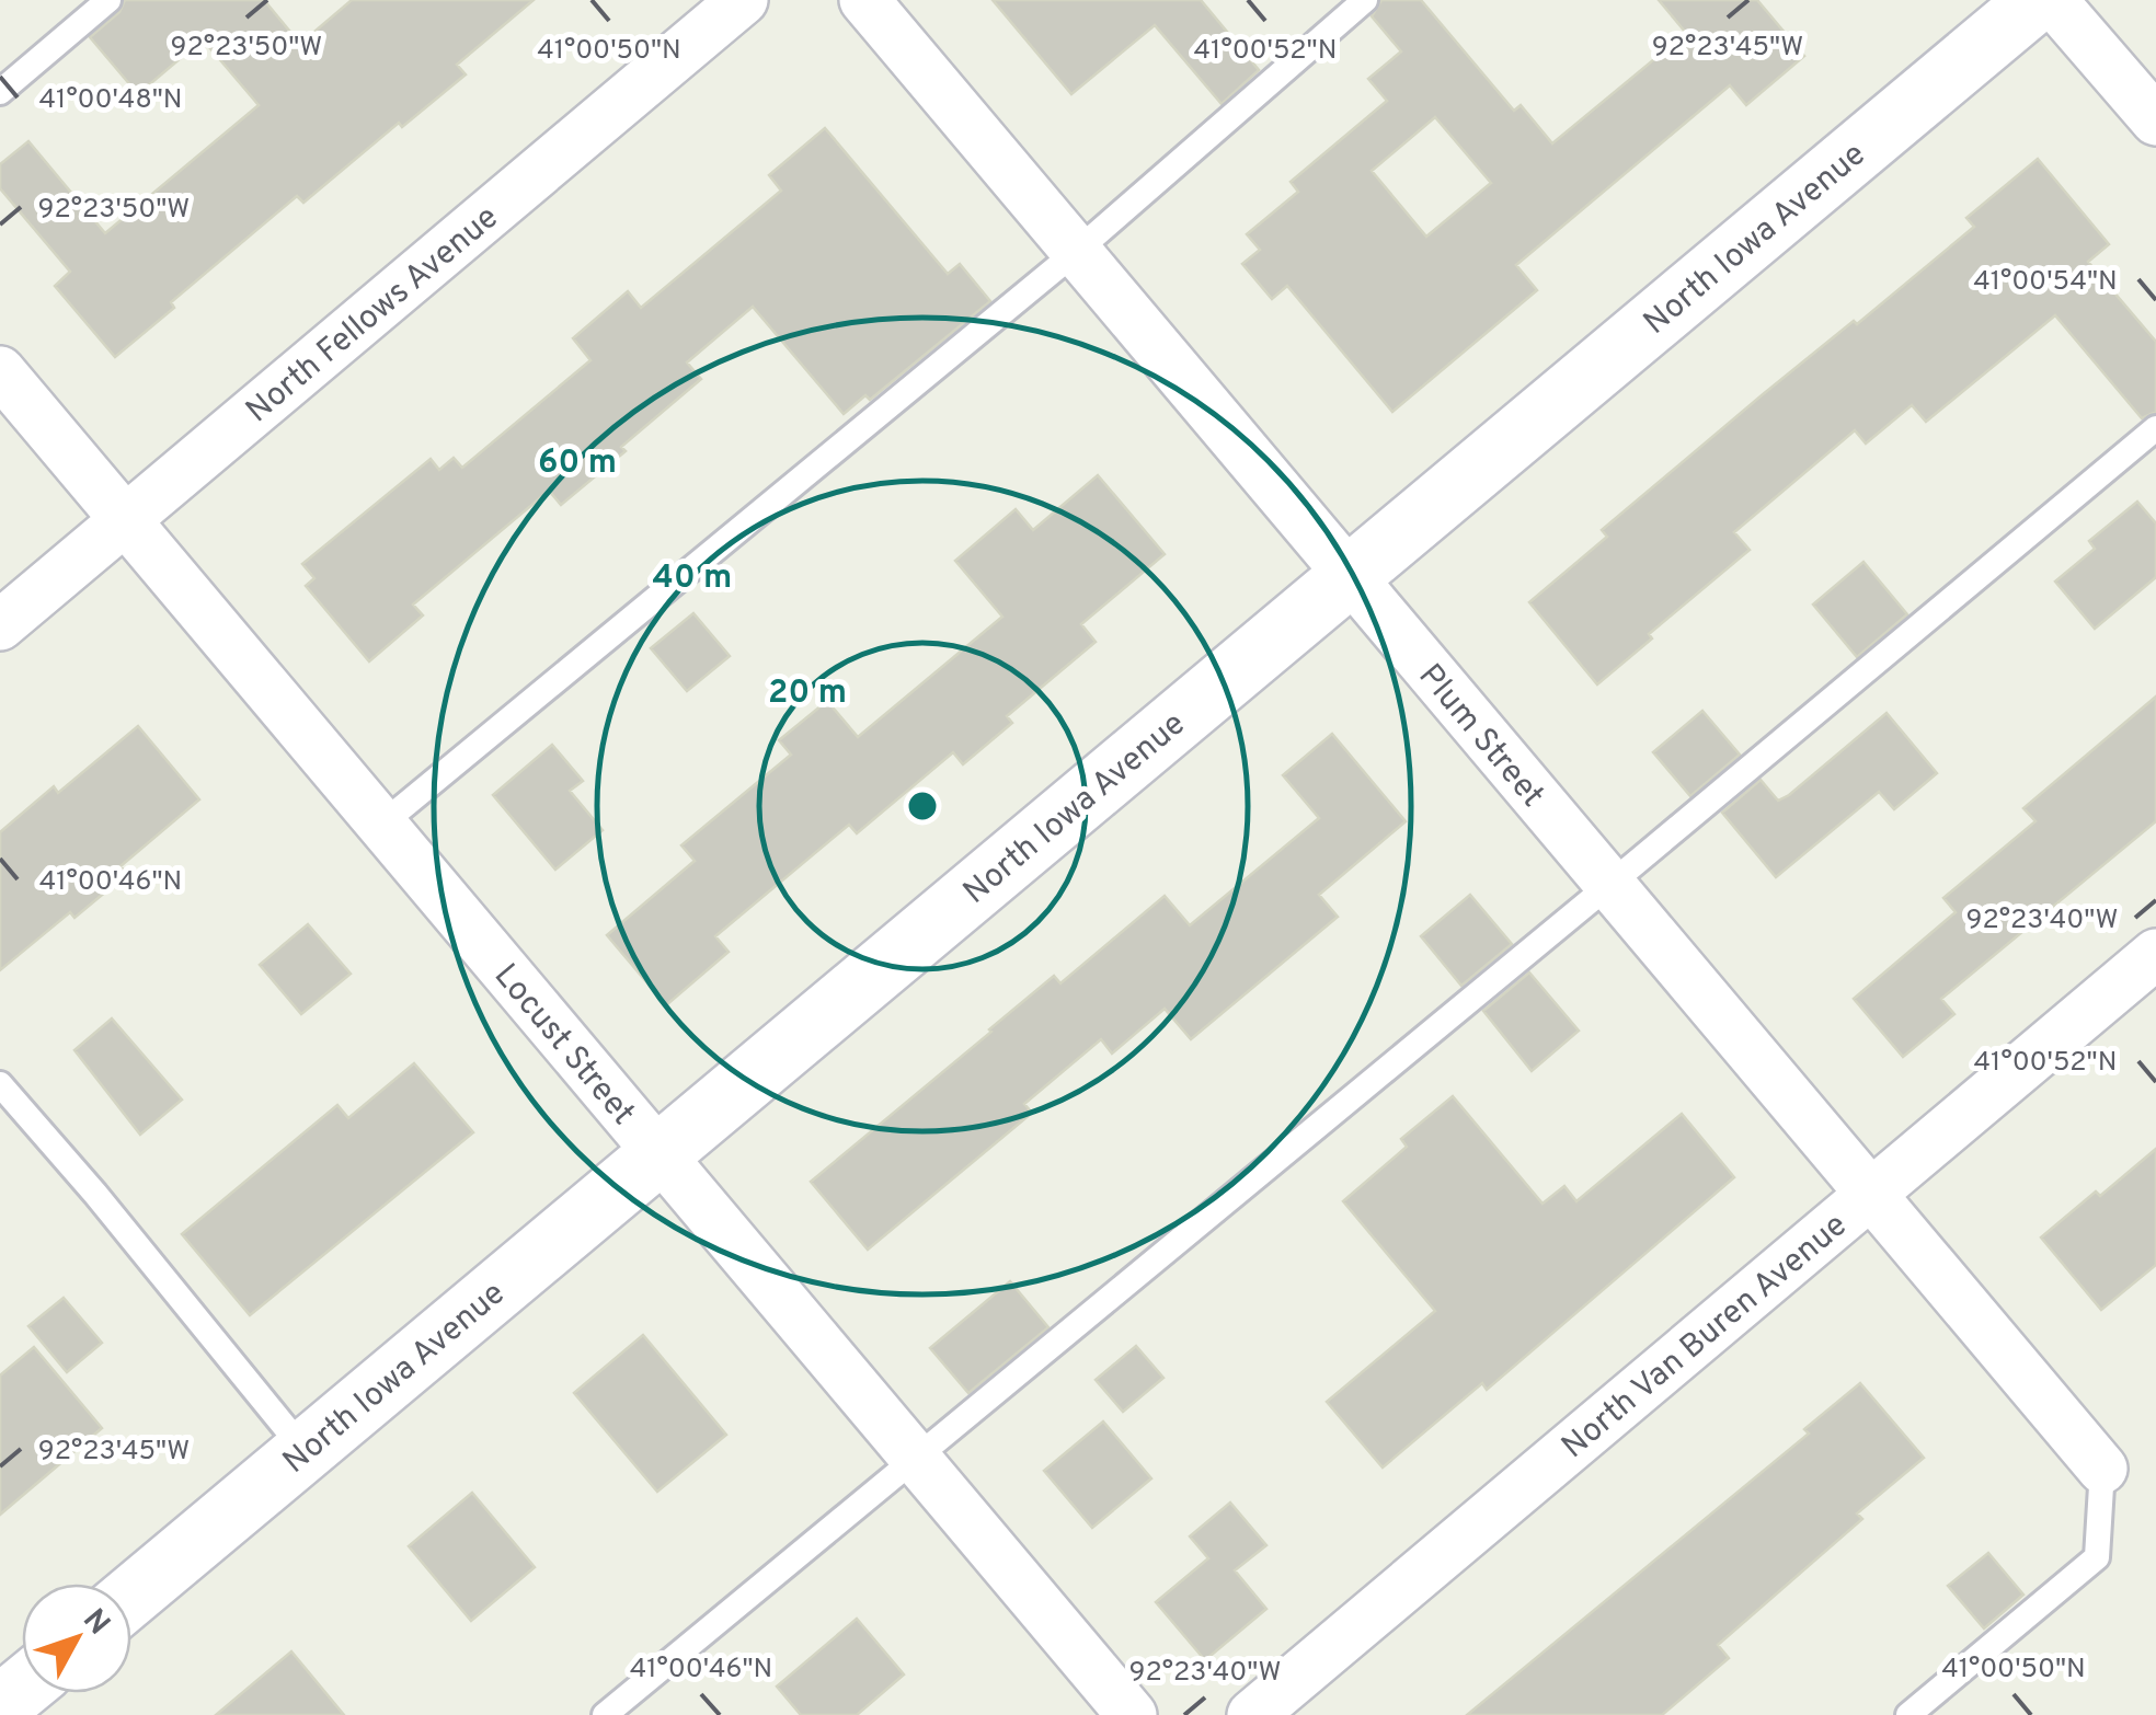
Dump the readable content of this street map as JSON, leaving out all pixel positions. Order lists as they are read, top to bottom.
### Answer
{
  "streets": {
    "main road": ["North Iowa Avenue"],
    "street": [
      "North Fellows Avenue",
      "Plum Street",
      "Locust Street",
      "North Van Buren Avenue"
    ]
  },
  "crossings": [
    ["North Iowa Avenue", "Plum Street"],
    ["North Iowa Avenue", "Locust Street"],
    ["North Fellows Avenue", "Locust Street"],
    ["Plum Street", "North Van Buren Avenue"]
  ],
  "north": "top right",
  "coordinates": [
    "92°23'50\"W",
    "92°23'45\"W",
    "41°00'50\"N",
    "41°00'52\"N",
    "41°00'48\"N",
    "41°00'54\"N",
    "41°00'46\"N",
    "92°23'40\"W"
  ],
  "rings": ["60 m", "40 m", "20 m"]
}
